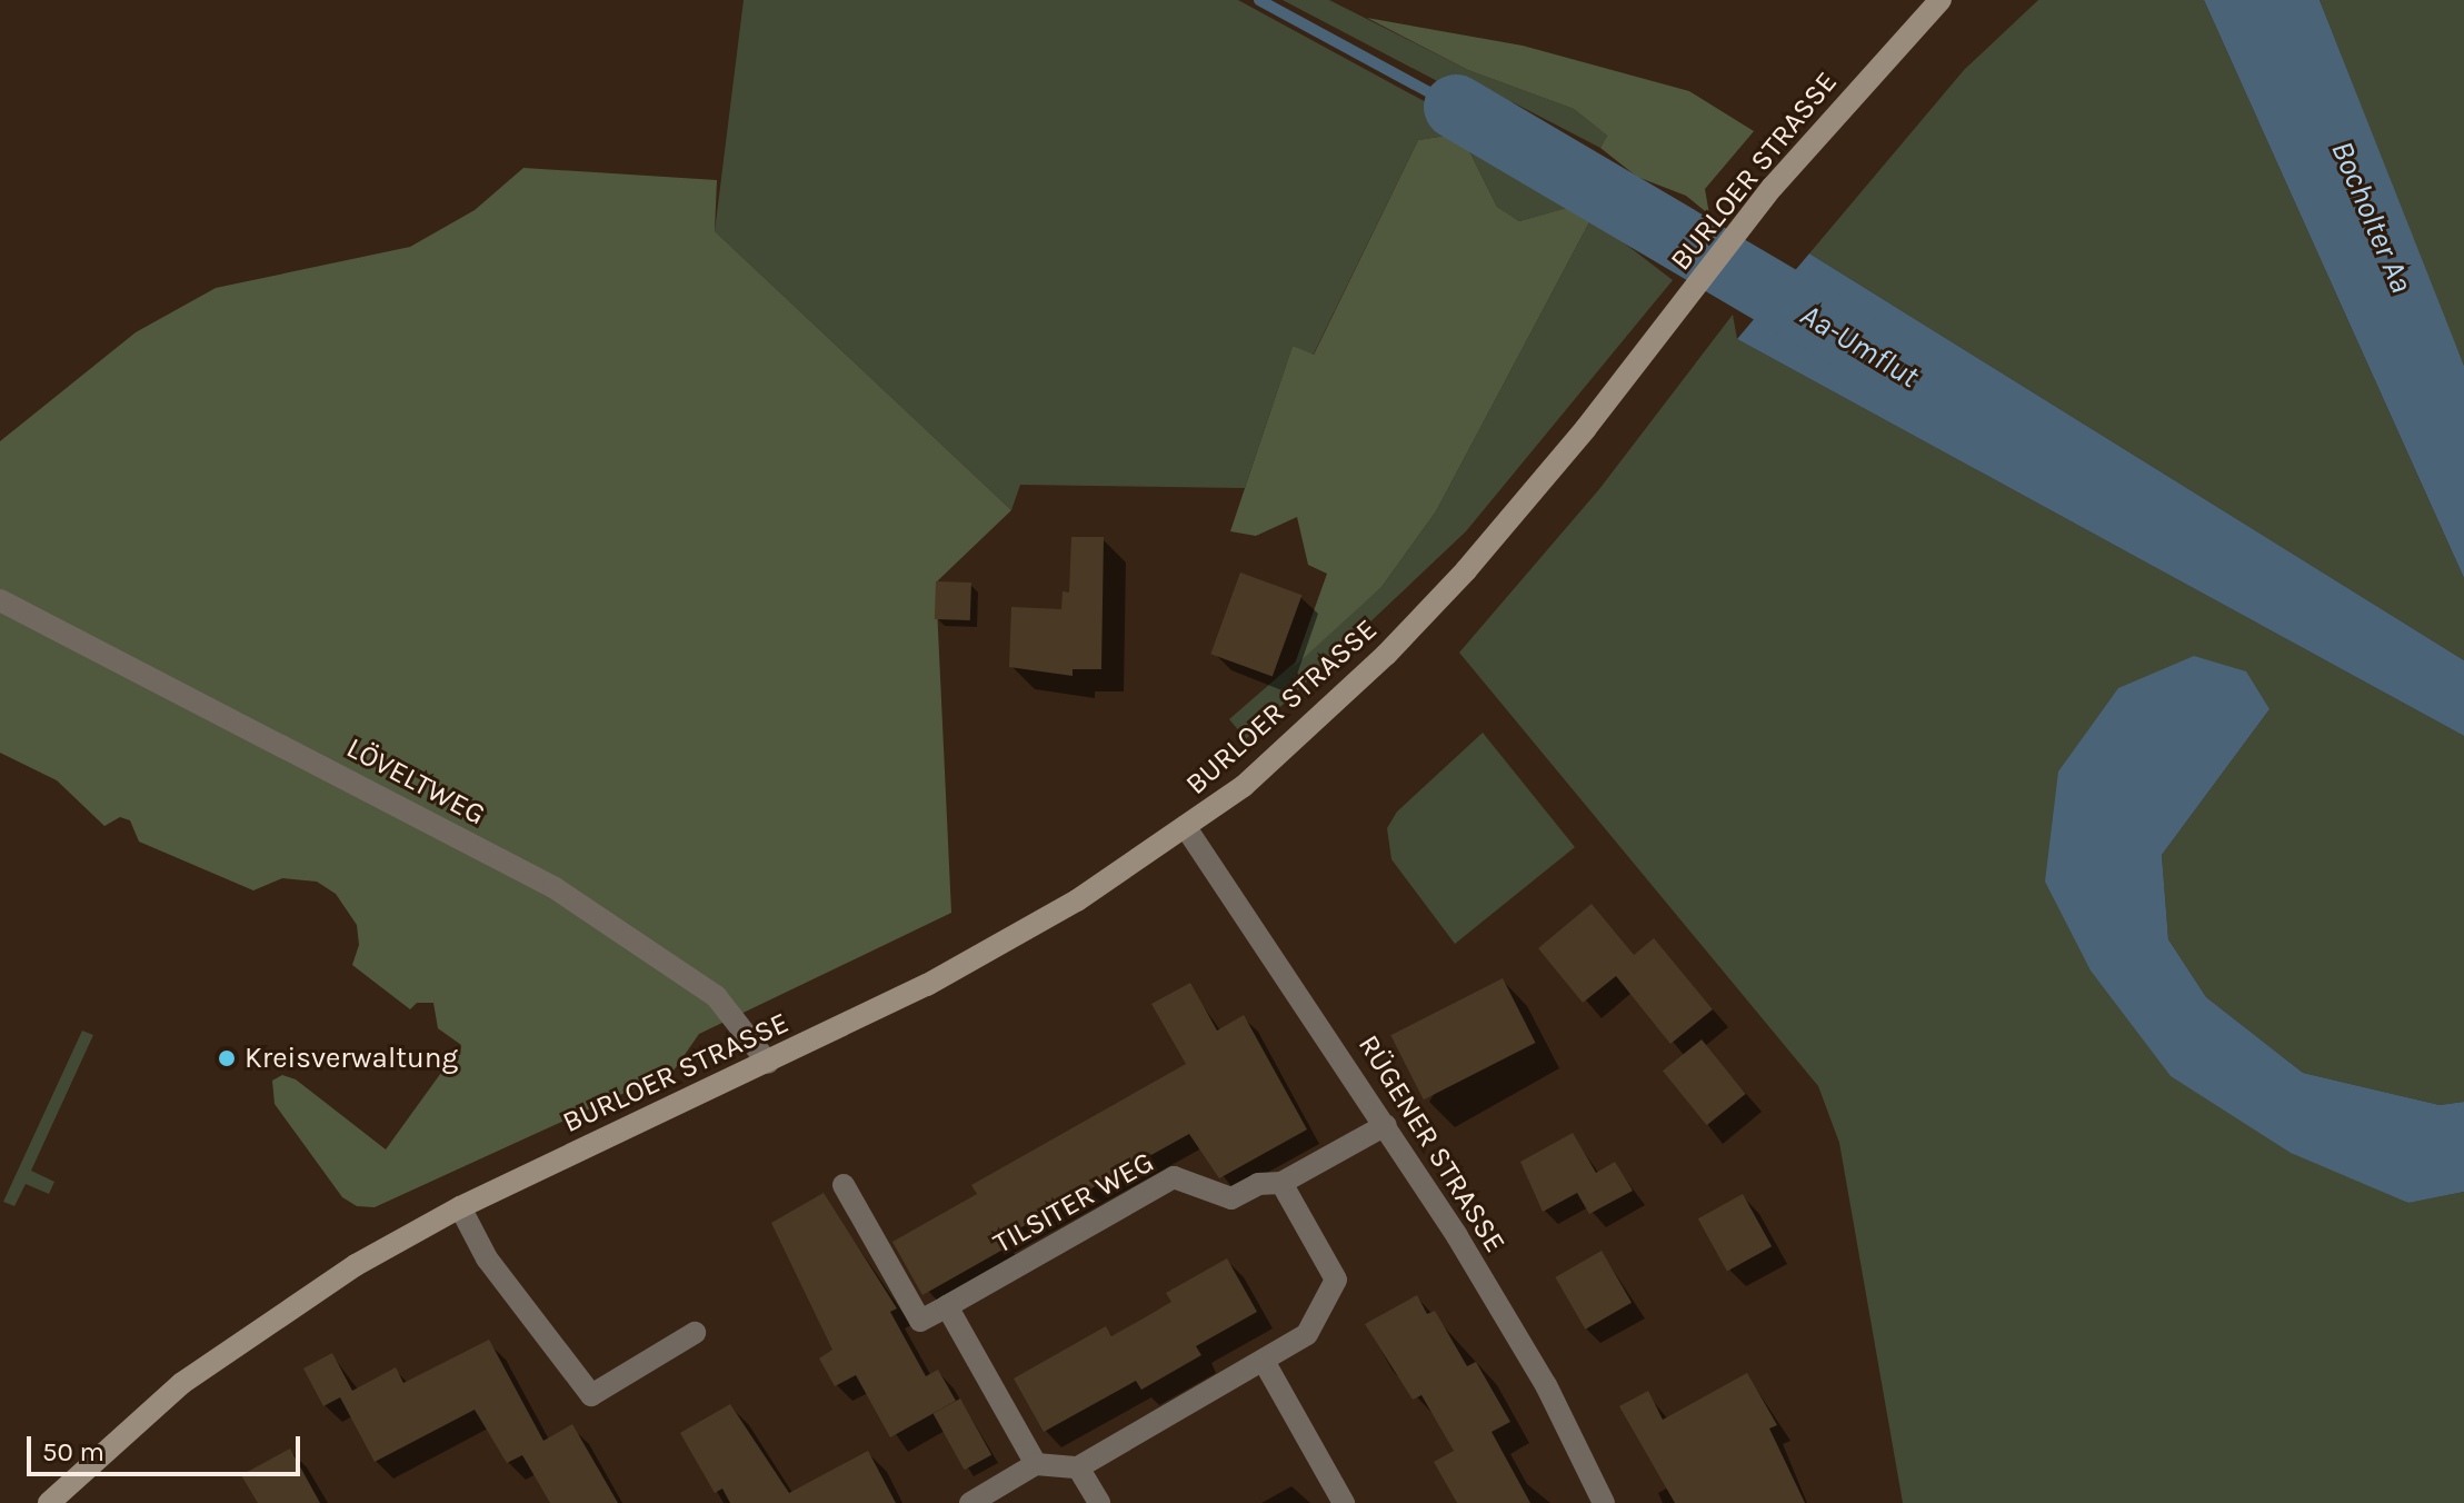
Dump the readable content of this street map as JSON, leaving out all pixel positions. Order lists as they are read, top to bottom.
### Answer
{
  "streets": {
    "main road": ["BURLOER STRASSE"],
    "street": ["LÖVELTWEG", "RÜGENER STRASSE", "TILSITER WEG"]
  },
  "crossings": [
    ["BURLOER STRASSE", "LÖVELTWEG"],
    ["BURLOER STRASSE", "RÜGENER STRASSE"],
    ["RÜGENER STRASSE", "TILSITER WEG"]
  ],
  "water": ["Bocholter Aa", "Aa-Umflut"],
  "places": ["Kreisverwaltung"],
  "scale_bar": "50 m"
}
